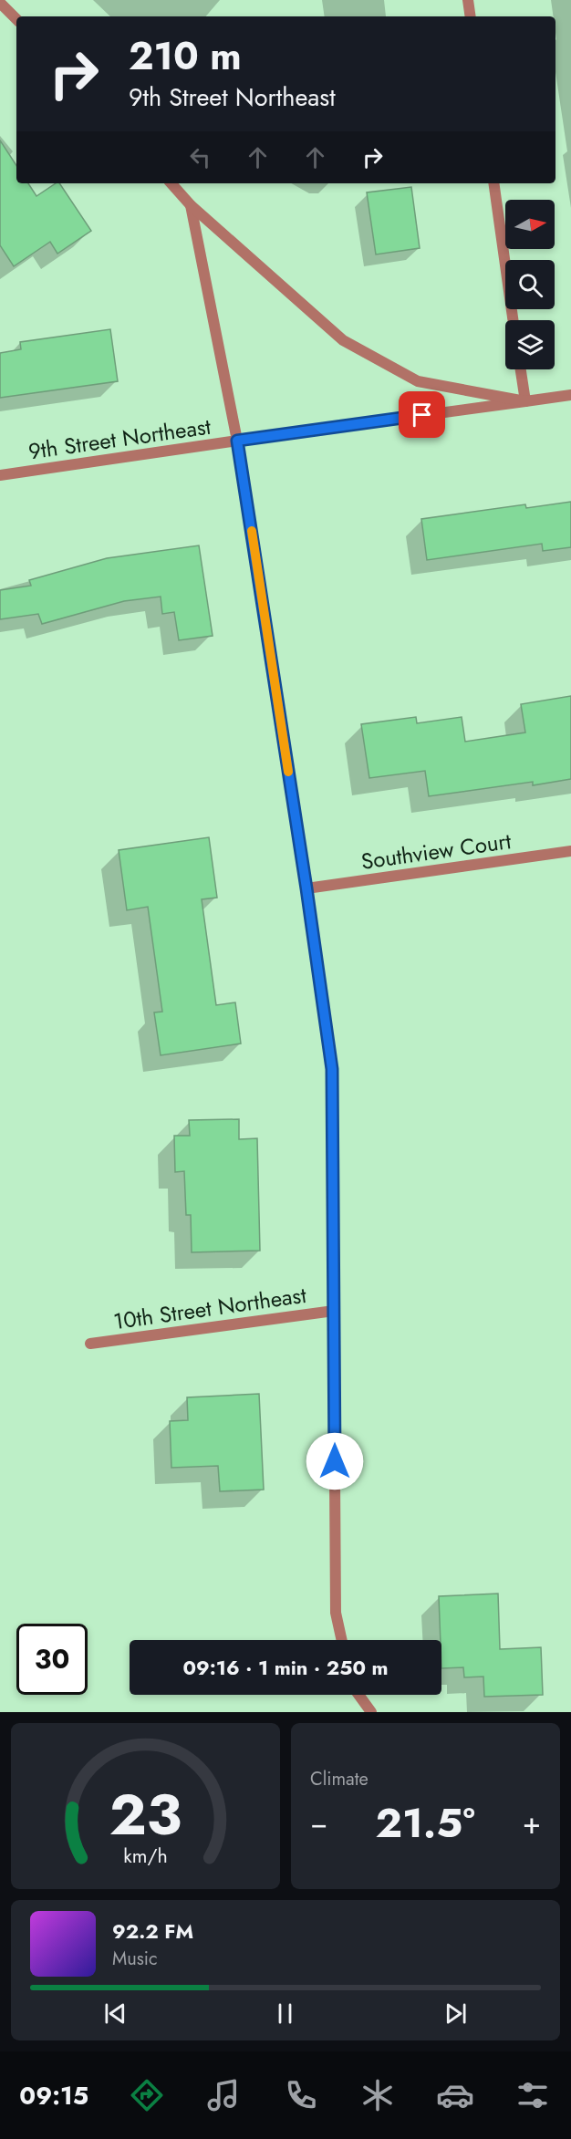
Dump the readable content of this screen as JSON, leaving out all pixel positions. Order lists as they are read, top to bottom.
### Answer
{
  "streets": {
    "street": ["9th Street Northeast", "Southview Court", "10th Street Northeast"]
  },
  "north": "right",
  "page": {
    "turn": ["210 m", "9th Street Northeast"],
    "limit": "30",
    "trip": "09:16 · 1 min · 250 m",
    "tile": "Climate",
    "heat": ["−", "21.5°", "+"],
    "song": ["92.2 FM", "Music"],
    "tabs": "09:15",
    "gauge": ["23", "km/h"]
  }
}
